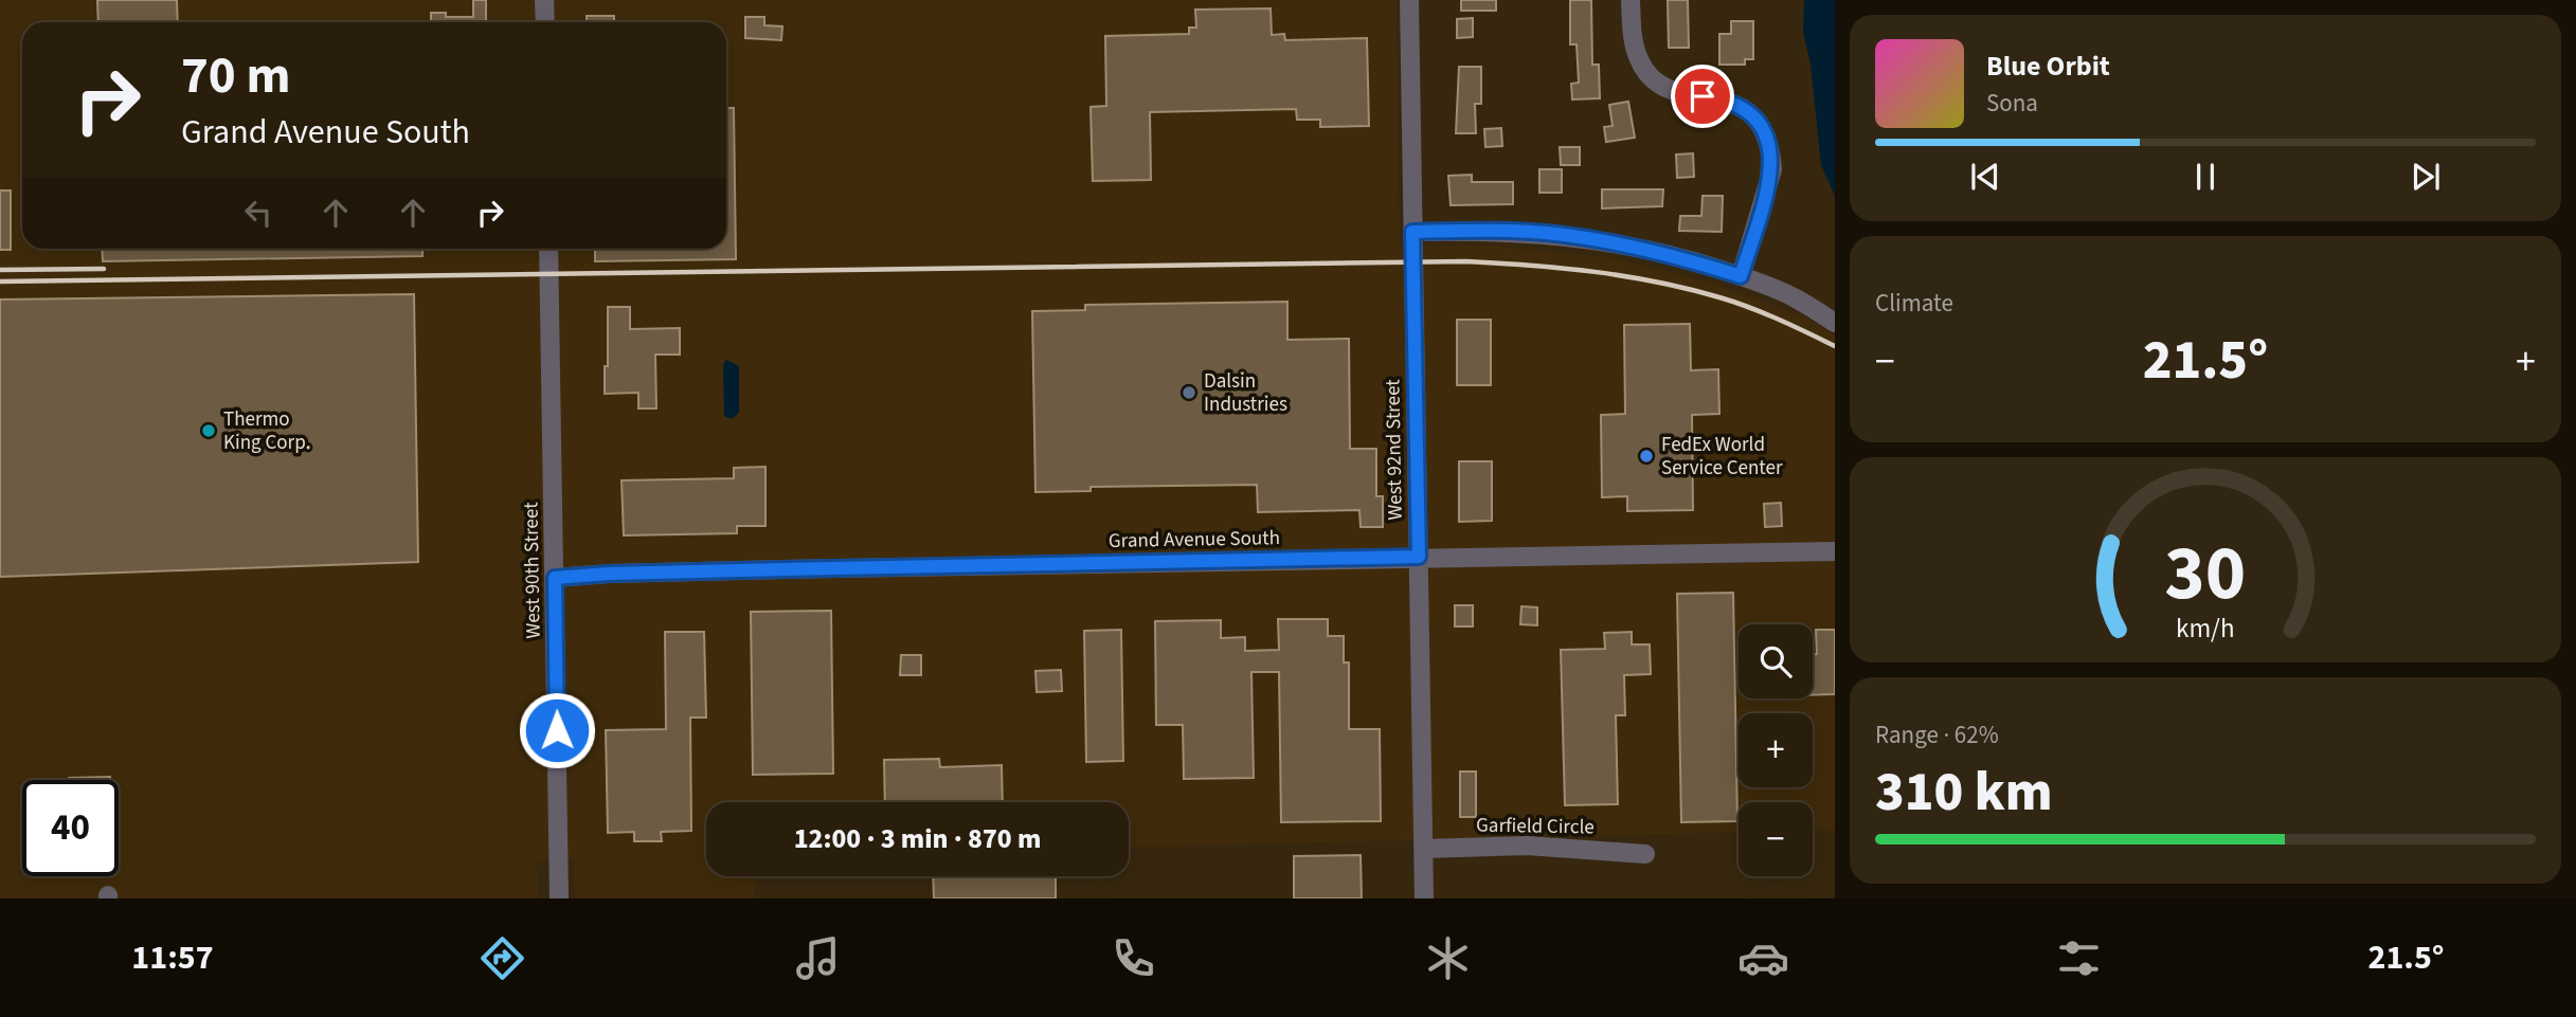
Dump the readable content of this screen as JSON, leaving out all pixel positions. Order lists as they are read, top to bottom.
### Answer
{
  "streets": {
    "street": [
      "West 92nd Street",
      "Grand Avenue South",
      "West 90th Street",
      "Garfield Circle"
    ]
  },
  "crossings": [
    ["West 92nd Street", "Grand Avenue South"],
    ["West 92nd Street", "Garfield Circle"],
    ["Grand Avenue South", "West 90th Street"]
  ],
  "places": ["Dalsin Industries", "Thermo King Corp.", "FedEx World Service Center"],
  "page": {
    "turn": ["70 m", "Grand Avenue South"],
    "song": ["Blue Orbit", "Sona"],
    "tile": [
      "Climate",
      ["Range · 62%", "310 km"]
    ],
    "heat": ["−", "21.5°", "+"],
    "map_buttons": ["+", "−"],
    "limit": "40",
    "trip": "12:00 · 3 min · 870 m",
    "tabs": ["11:57", "21.5°"],
    "gauge": ["30", "km/h"]
  }
}
